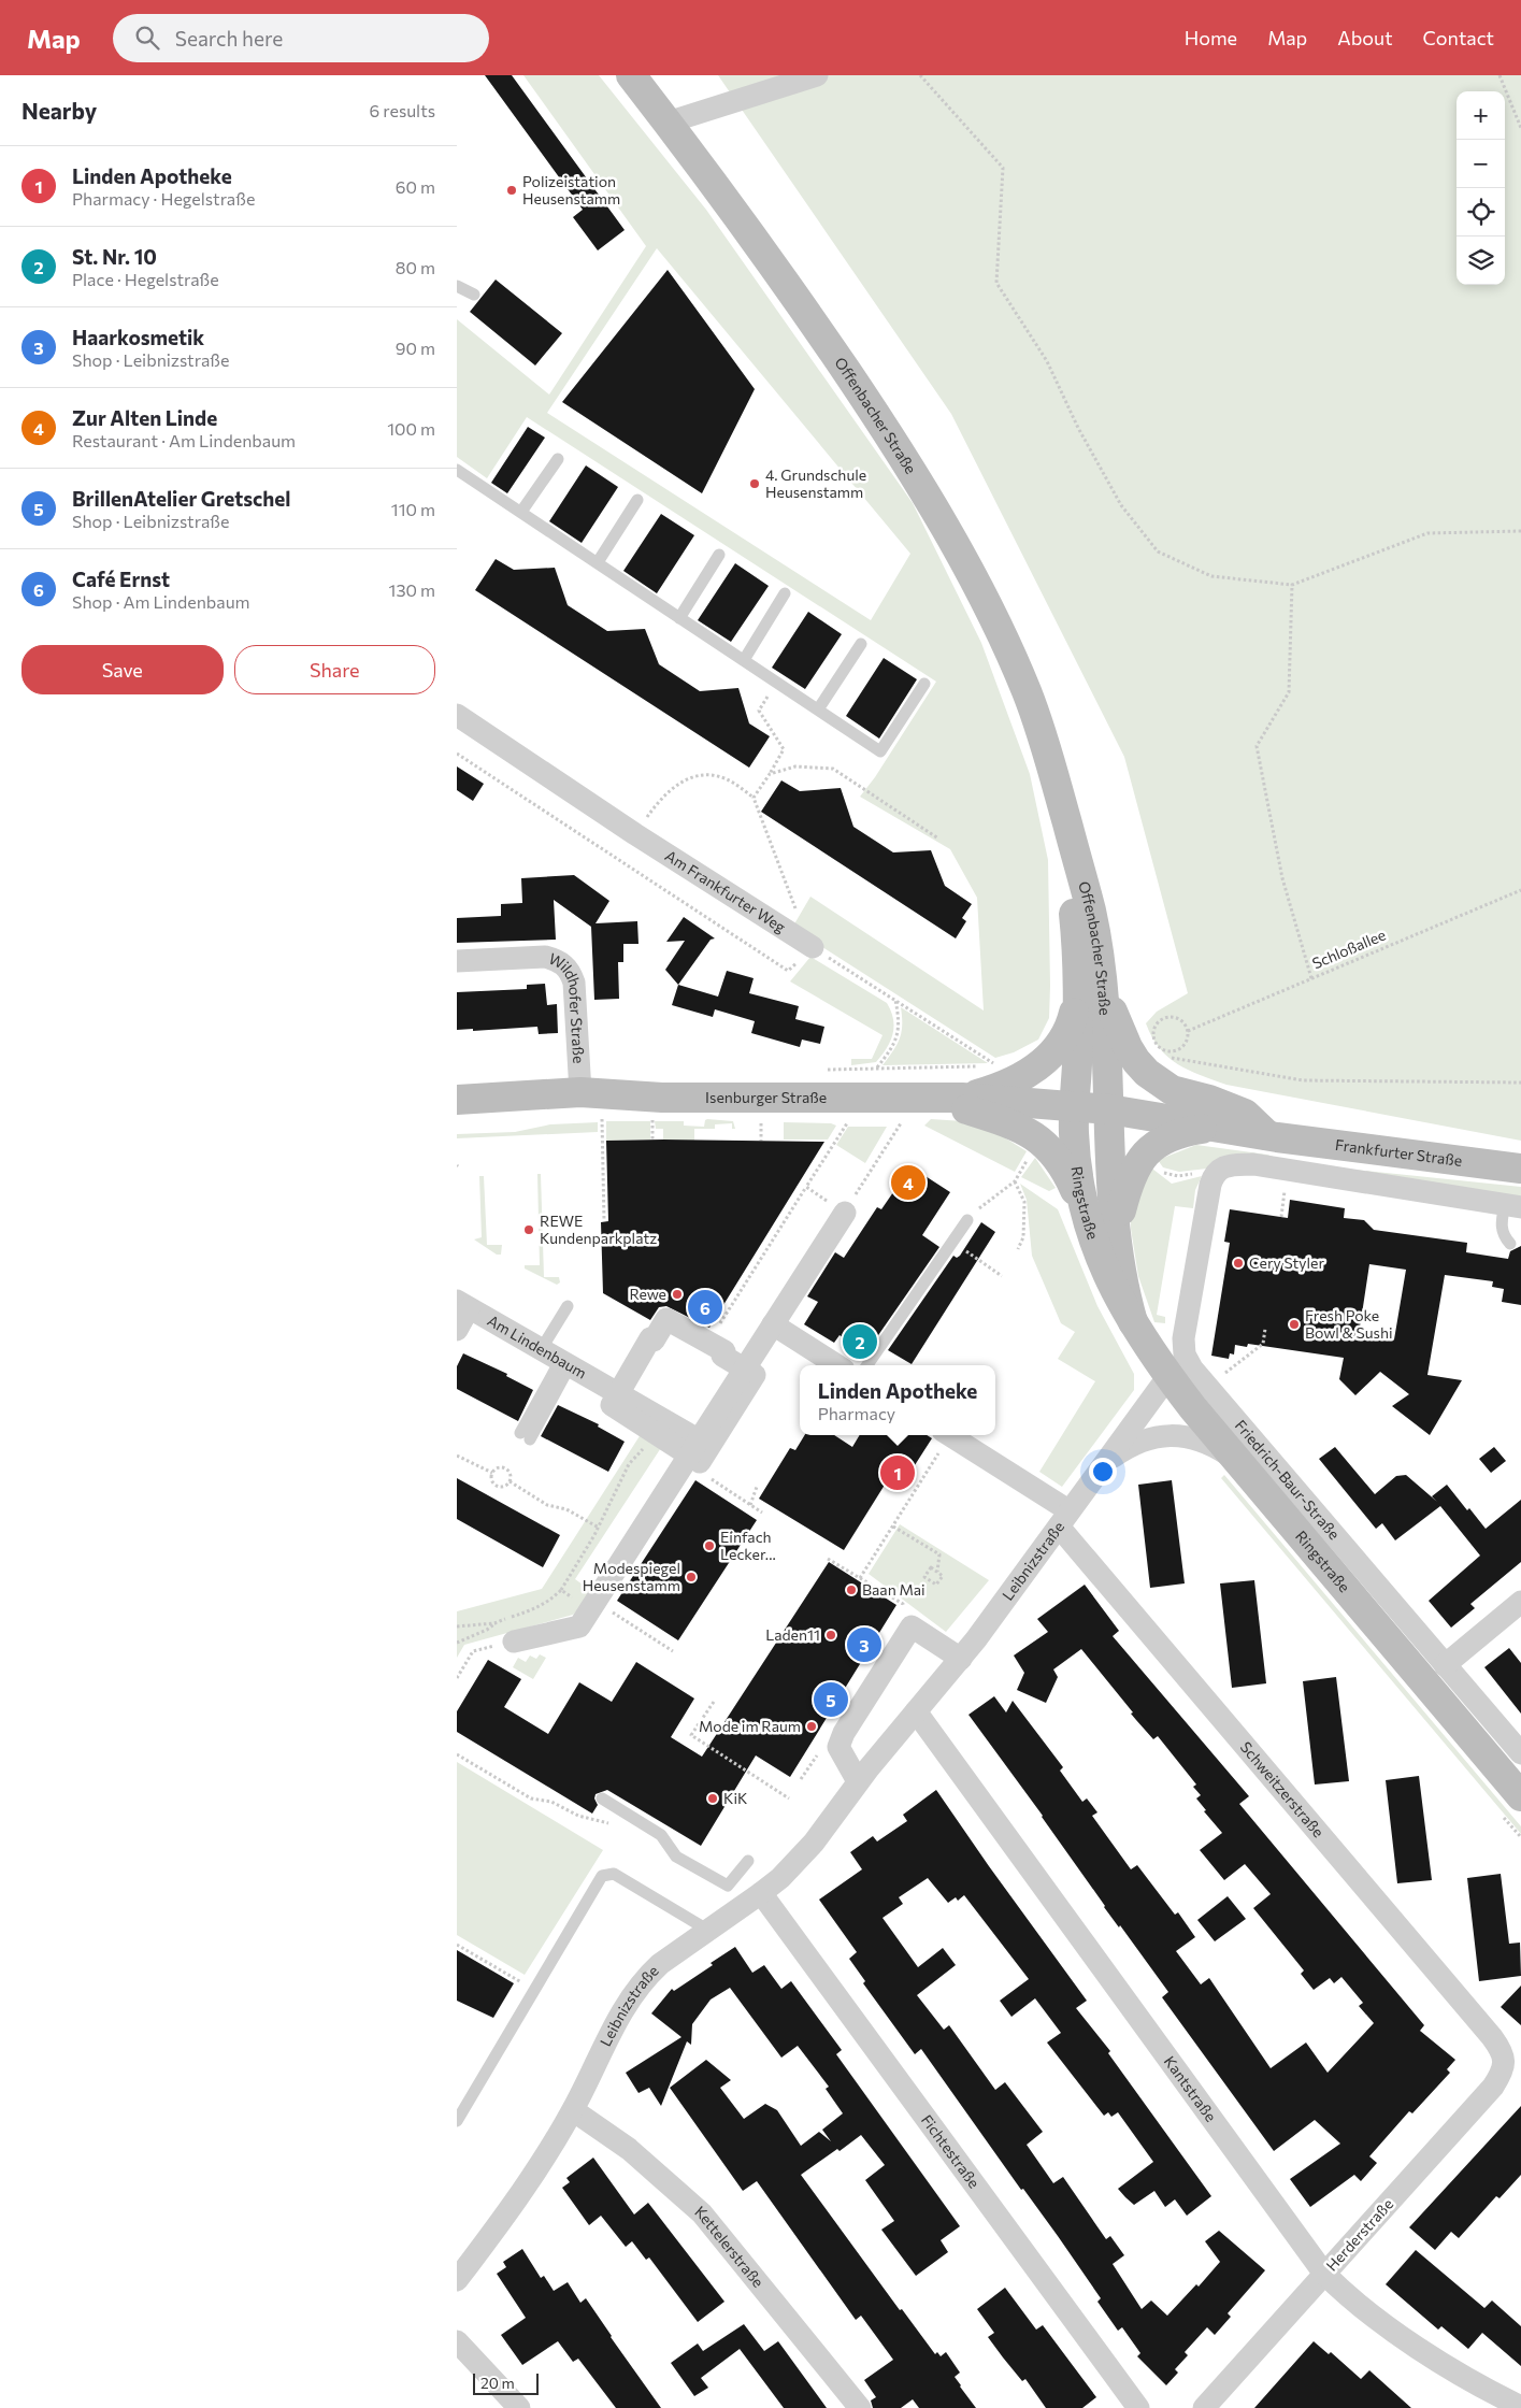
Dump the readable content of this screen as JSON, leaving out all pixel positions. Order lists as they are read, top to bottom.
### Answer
{
  "streets": {
    "main road": [
      "Offenbacher Straße",
      "Isenburger Straße",
      "Frankfurter Straße",
      "Ringstraße"
    ],
    "street": [
      "Am Frankfurter Weg",
      "Wildhofer Straße",
      "Am Lindenbaum",
      "Friedrich-Baur-Straße",
      "Leibnizstraße",
      "Schweitzerstraße",
      "Kantstraße",
      "Fichtestraße",
      "Herderstraße",
      "Kettelerstraße"
    ],
    "path": ["Schloßallee"]
  },
  "crossings": [
    ["Offenbacher Straße", "Isenburger Straße"],
    ["Offenbacher Straße", "Frankfurter Straße"],
    ["Offenbacher Straße", "Ringstraße"],
    ["Wildhofer Straße", "Isenburger Straße"],
    ["Isenburger Straße", "Frankfurter Straße"],
    ["Isenburger Straße", "Ringstraße"],
    ["Frankfurter Straße", "Ringstraße"],
    ["Frankfurter Straße", "Friedrich-Baur-Straße"],
    ["Ringstraße", "Leibnizstraße"],
    ["Leibnizstraße", "Schweitzerstraße"],
    ["Leibnizstraße", "Kantstraße"],
    ["Leibnizstraße", "Fichtestraße"],
    ["Leibnizstraße", "Kettelerstraße"],
    ["Schweitzerstraße", "Herderstraße"],
    ["Kantstraße", "Herderstraße"]
  ],
  "places": [
    "Polizeistation Heusenstamm",
    "4. Grundschule Heusenstamm",
    "REWE Kundenparkplatz",
    "Cery Styler",
    "Rewe",
    "Fresh Poke Bowl & Sushi",
    "Einfach Lecker...",
    "Modespiegel Heusenstamm",
    "Baan Mai",
    "Laden11",
    "Mode im Raum",
    "KiK"
  ],
  "scale_bar": "20 m",
  "page": {
    "header": "Map",
    "search": "Search here",
    "nav": [
      "Home",
      "Map",
      "About",
      "Contact"
    ],
    "heading": ["Nearby", "6 results"],
    "map_buttons": ["+", "−"],
    "list": [
      {
        "mark": "1",
        "name": "Linden Apotheke",
        "note": "Pharmacy · Hegelstraße",
        "value": "60 m"
      },
      {
        "mark": "2",
        "name": "St. Nr. 10",
        "note": "Place · Hegelstraße",
        "value": "80 m"
      },
      {
        "mark": "3",
        "name": "Haarkosmetik",
        "note": "Shop · Leibnizstraße",
        "value": "90 m"
      },
      {
        "mark": "4",
        "name": "Zur Alten Linde",
        "note": "Restaurant · Am Lindenbaum",
        "value": "100 m"
      },
      {
        "mark": "5",
        "name": "BrillenAtelier Gretschel",
        "note": "Shop · Leibnizstraße",
        "value": "110 m"
      },
      {
        "mark": "6",
        "name": "Café Ernst",
        "note": "Shop · Am Lindenbaum",
        "value": "130 m"
      }
    ],
    "buttons": ["Save", "Share"],
    "pins": [
      "4",
      "6",
      "2",
      "1",
      "3",
      "5"
    ],
    "popup": ["Linden Apotheke", "Pharmacy"],
    "scale": "20 m"
  }
}
